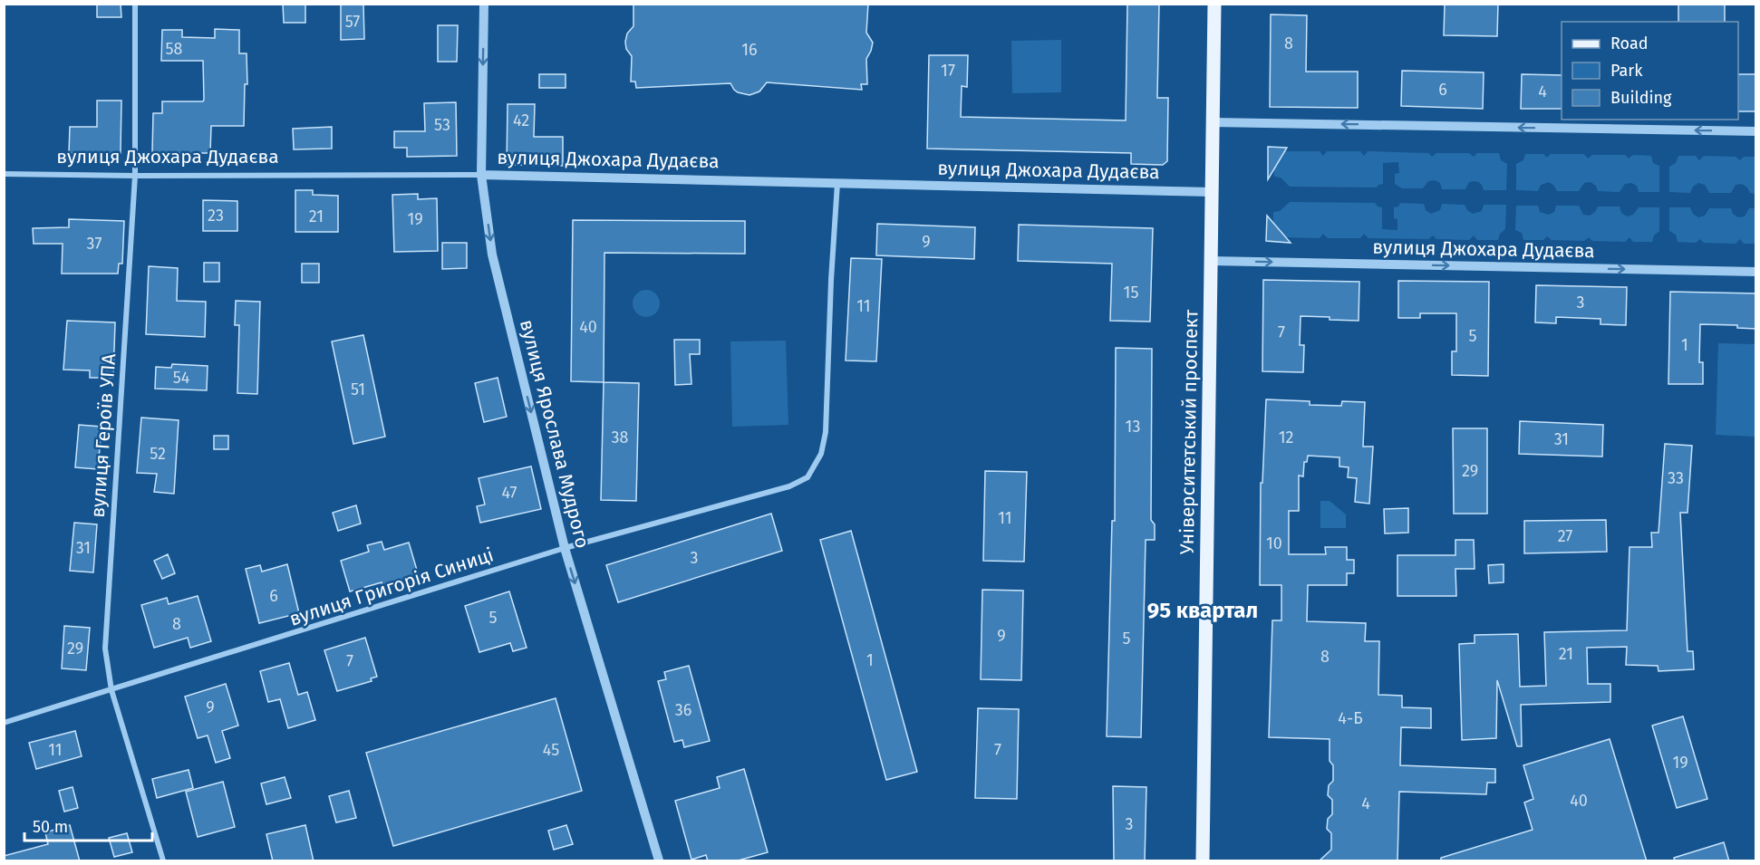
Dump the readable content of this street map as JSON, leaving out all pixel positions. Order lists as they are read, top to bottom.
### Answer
{
  "streets": {
    "main road": ["Університетський проспект"],
    "street": [
      "вулиця Джохара Дудаєва",
      "вулиця Ярослава Мудрого",
      "вулиця Героїв УПА",
      "вулиця Григорія Синиці"
    ]
  },
  "crossings": [
    ["вулиця Джохара Дудаєва", "Університетський проспект"],
    ["вулиця Джохара Дудаєва", "вулиця Ярослава Мудрого"],
    ["вулиця Джохара Дудаєва", "вулиця Героїв УПА"],
    ["вулиця Джохара Дудаєва", "вулиця Григорія Синиці"],
    ["вулиця Ярослава Мудрого", "вулиця Григорія Синиці"],
    ["вулиця Героїв УПА", "вулиця Григорія Синиці"]
  ],
  "one_way": ["вулиця Ярослава Мудрого"],
  "districts": ["95 квартал"],
  "house_numbers": [
    "57",
    "8",
    "58",
    "16",
    "17",
    "6",
    "4",
    "42",
    "53",
    "23",
    "21",
    "19",
    "9",
    "37",
    "15",
    "3",
    "11",
    "40",
    "7",
    "5",
    "1",
    "54",
    "51",
    "13",
    "38",
    "12",
    "31",
    "52",
    "29",
    "33",
    "47",
    "11",
    "27",
    "10",
    "31",
    "3",
    "6",
    "5",
    "8",
    "9",
    "5",
    "29",
    "21",
    "8",
    "1",
    "7",
    "9",
    "36",
    "4-Б",
    "11",
    "45",
    "7",
    "19",
    "40",
    "4",
    "3"
  ],
  "legend": ["Road", "Park", "Building"],
  "scale_bar": "50 m"
}
